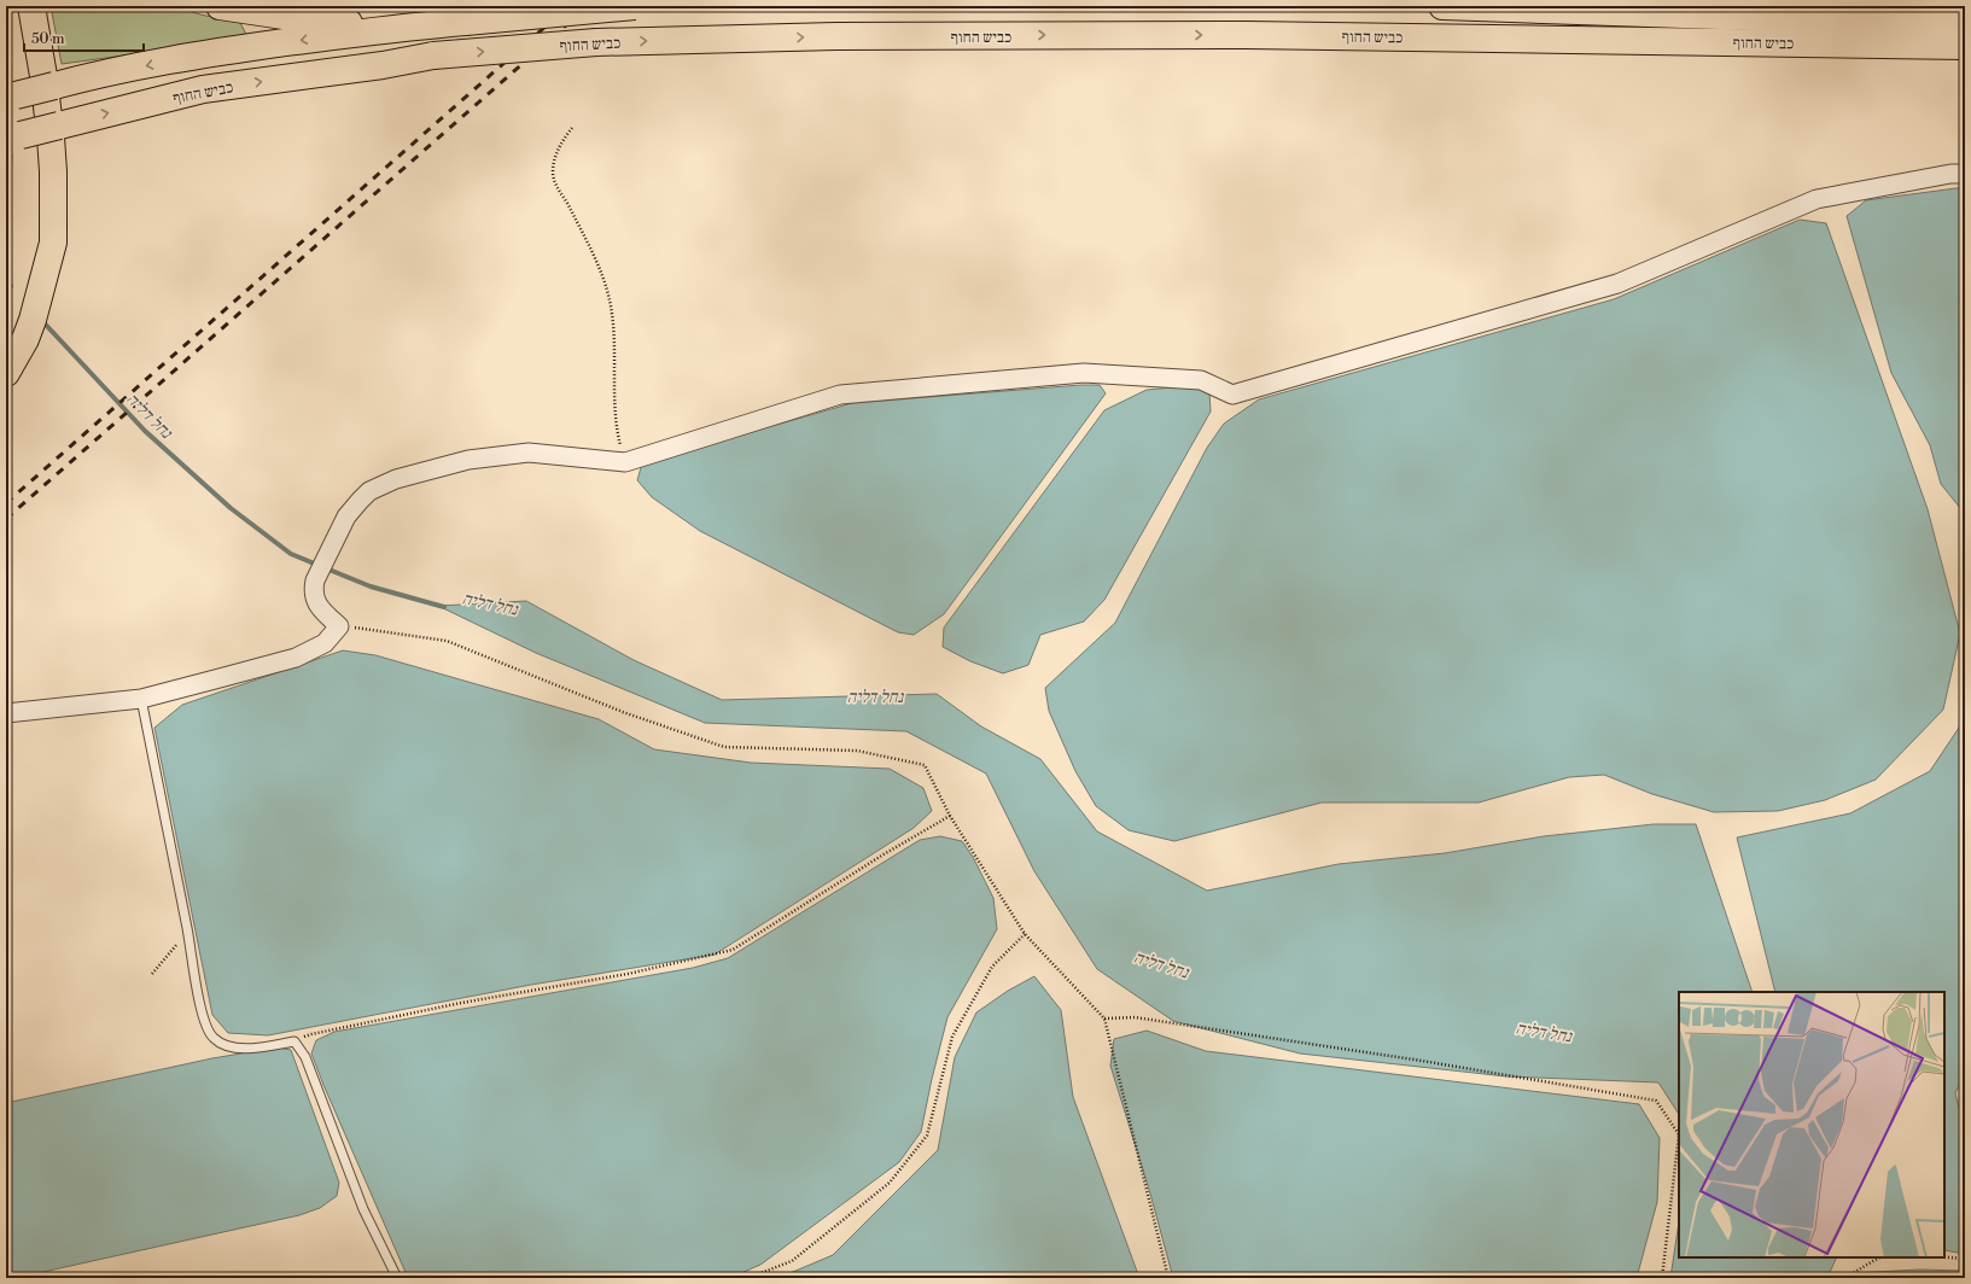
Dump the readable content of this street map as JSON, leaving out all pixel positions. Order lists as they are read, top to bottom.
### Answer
{
  "streets": {
    "highway": ["כביש החוף"]
  },
  "water": ["נחל דליה"],
  "scale_bar": "50 m"
}
